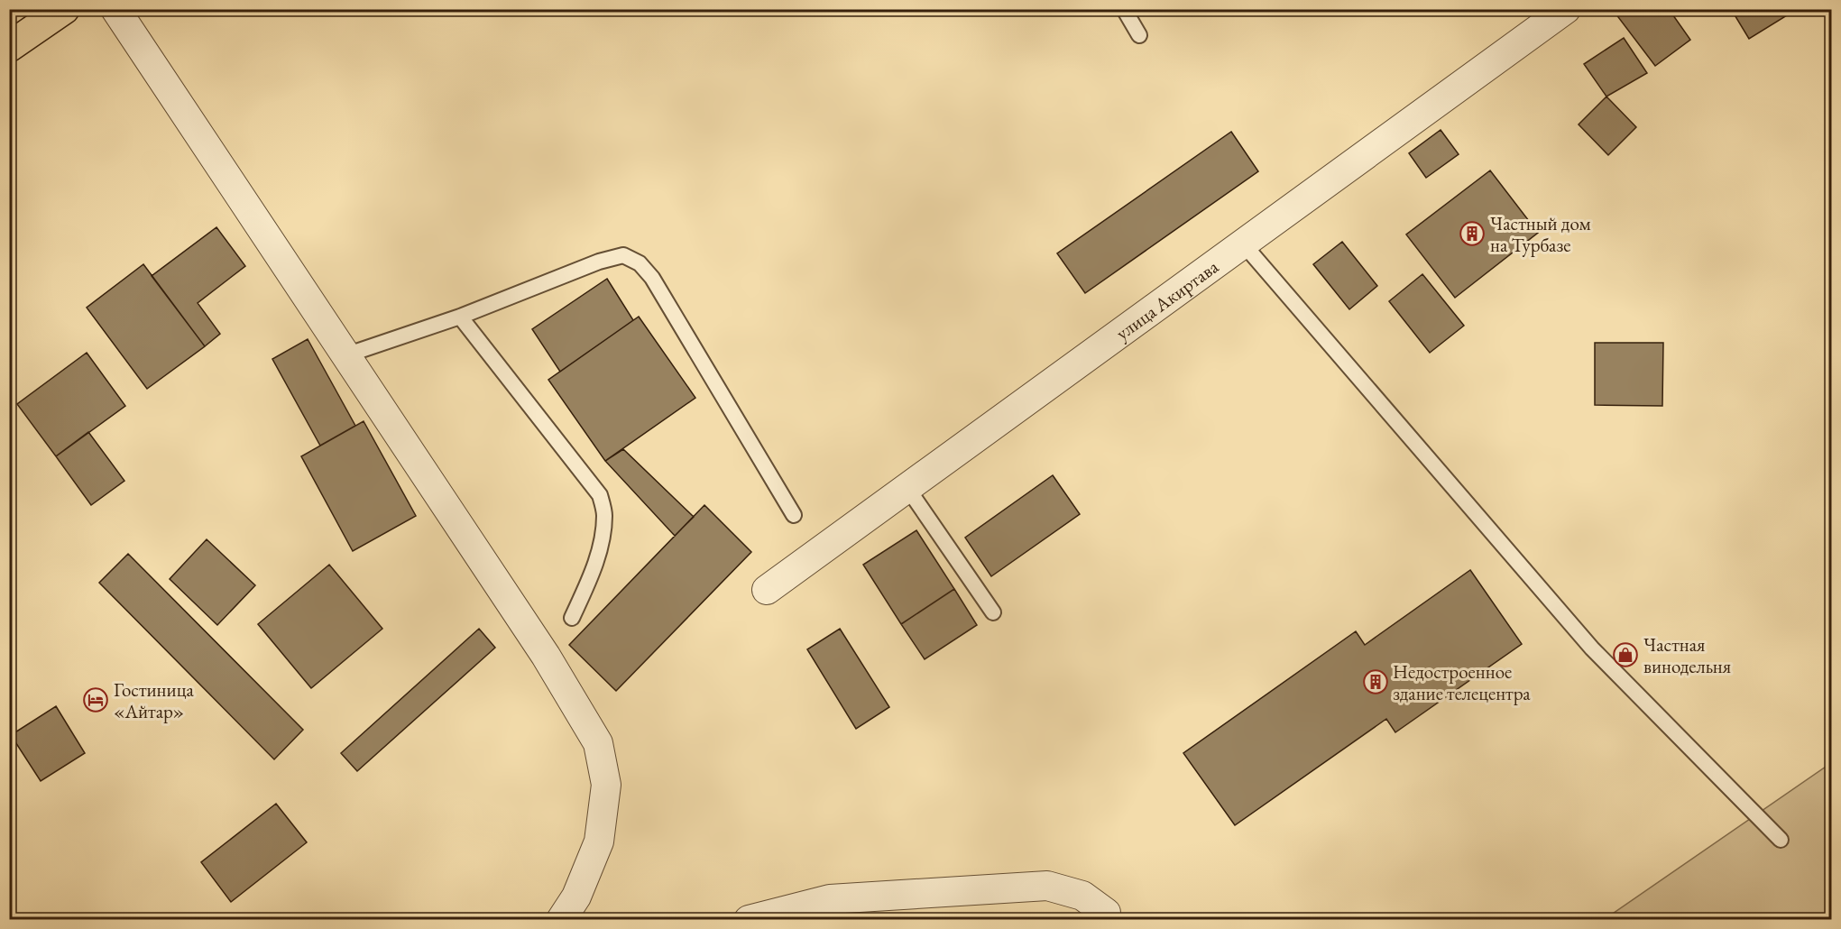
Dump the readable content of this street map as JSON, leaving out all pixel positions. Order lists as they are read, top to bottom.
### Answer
{
  "streets": {
    "street": ["улица Акиртава"]
  },
  "places": {
    "building": ["Частный дом на Турбазе", "Недостроенное здание телецентра"],
    "shop": ["Частная винодельня"],
    "hotel": ["Гостиница «Айтар»"]
  }
}
